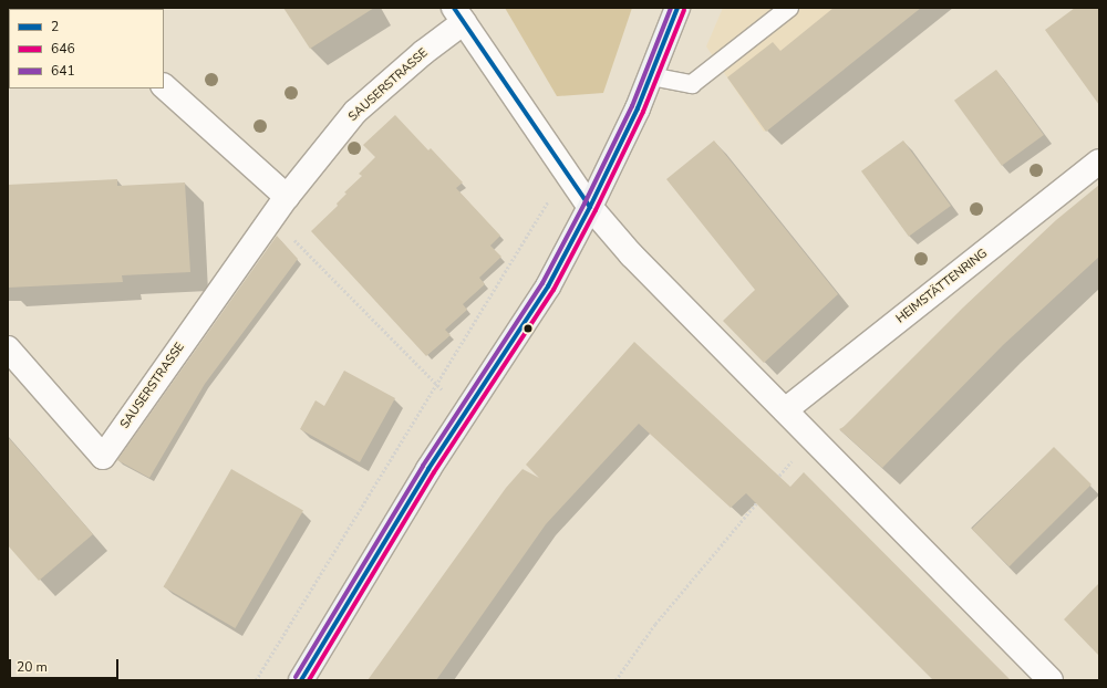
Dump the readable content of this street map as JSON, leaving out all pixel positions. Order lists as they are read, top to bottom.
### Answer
{
  "streets": {
    "street": ["SAUSERSTRASSE", "HEIMSTÄTTENRING"]
  },
  "lines": ["transit line 2", "transit line 641", "transit line 646"],
  "legend": ["2", "646", "641"],
  "scale_bar": "20 m"
}
